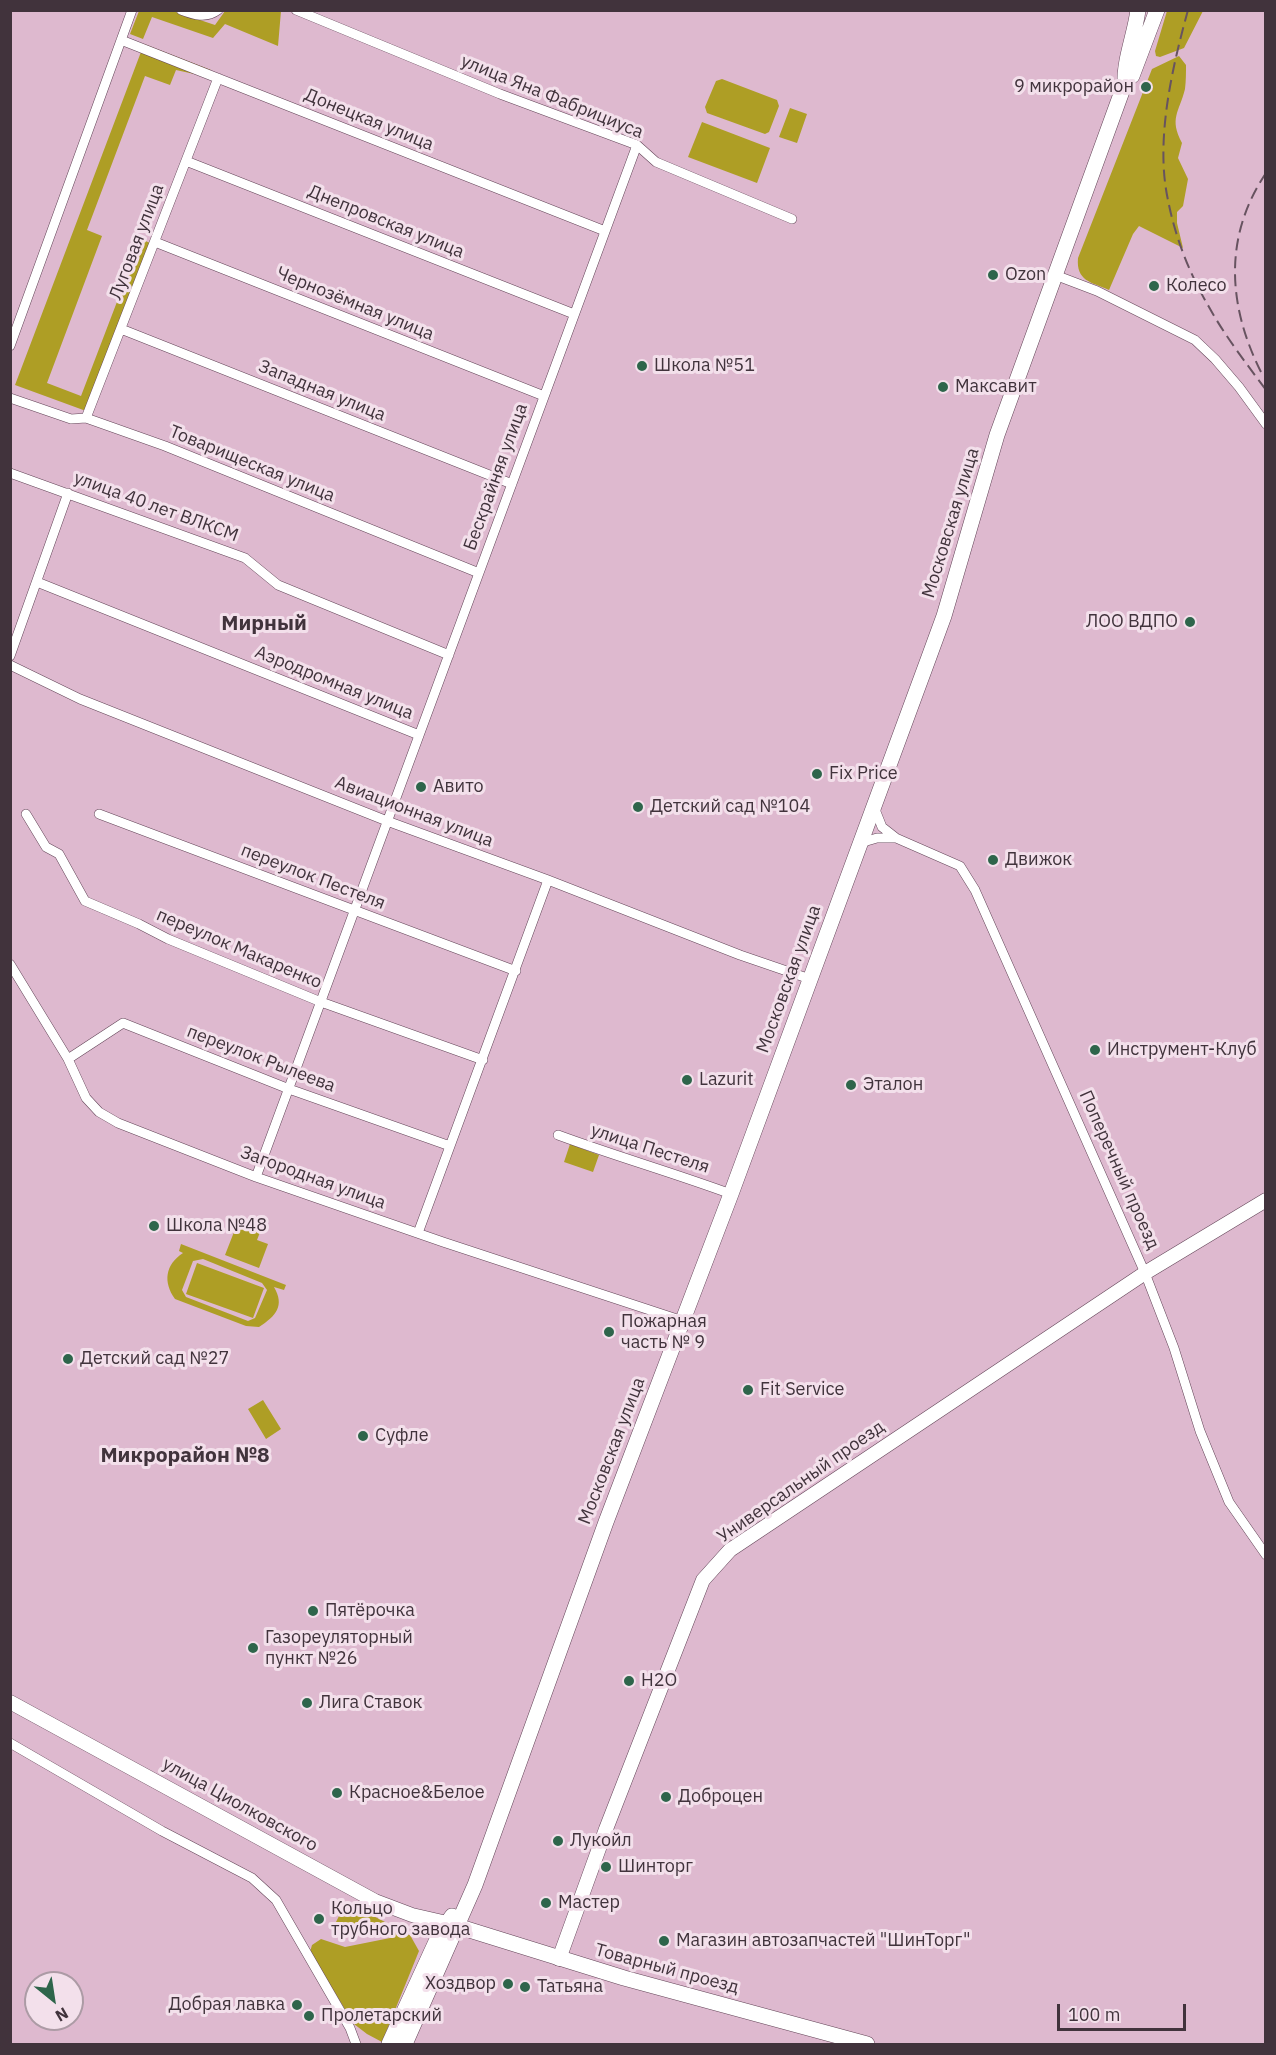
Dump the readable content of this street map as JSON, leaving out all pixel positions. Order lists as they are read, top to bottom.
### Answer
{
  "streets": {
    "main road": ["Московская улица", "Товарный проезд"],
    "street": [
      "улица Яна Фабрициуса",
      "Донецкая улица",
      "Днепровская улица",
      "Луговая улица",
      "Чернозёмная улица",
      "Западная улица",
      "Товарищеская улица",
      "Бескрайняя улица",
      "улица 40 лет ВЛКСМ",
      "Аэродромная улица",
      "Авиационная улица",
      "переулок Пестеля",
      "переулок Макаренко",
      "переулок Рылеева",
      "улица Пестеля",
      "Поперечный проезд",
      "Загородная улица",
      "Универсальный проезд",
      "улица Циолковского"
    ]
  },
  "crossings": [
    ["улица Яна Фабрициуса", "Бескрайняя улица"],
    ["Донецкая улица", "Луговая улица"],
    ["Донецкая улица", "Бескрайняя улица"],
    ["Днепровская улица", "Луговая улица"],
    ["Днепровская улица", "Бескрайняя улица"],
    ["Луговая улица", "Чернозёмная улица"],
    ["Луговая улица", "Западная улица"],
    ["Луговая улица", "Товарищеская улица"],
    ["Чернозёмная улица", "Бескрайняя улица"],
    ["Западная улица", "Бескрайняя улица"],
    ["Товарищеская улица", "Бескрайняя улица"],
    ["Бескрайняя улица", "улица 40 лет ВЛКСМ"],
    ["Бескрайняя улица", "Аэродромная улица"],
    ["Бескрайняя улица", "Авиационная улица"],
    ["Бескрайняя улица", "переулок Пестеля"],
    ["Бескрайняя улица", "переулок Макаренко"],
    ["Бескрайняя улица", "переулок Рылеева"],
    ["Бескрайняя улица", "Загородная улица"],
    ["Московская улица", "Авиационная улица"],
    ["Московская улица", "улица Пестеля"],
    ["Московская улица", "Поперечный проезд"],
    ["Московская улица", "Загородная улица"],
    ["Московская улица", "улица Циолковского"],
    ["Московская улица", "Товарный проезд"],
    ["переулок Рылеева", "Загородная улица"],
    ["Поперечный проезд", "Универсальный проезд"],
    ["Универсальный проезд", "Товарный проезд"],
    ["улица Циолковского", "Товарный проезд"]
  ],
  "districts": ["Мирный", "Микрорайон №8"],
  "places": [
    "9 микрорайон",
    "Ozon",
    "Колесо",
    "Школа №51",
    "Максавит",
    "ЛОО ВДПО",
    "Fix Price",
    "Авито",
    "Детский сад №104",
    "Движок",
    "Инструмент-Клуб",
    "Lazurit",
    "Эталон",
    "Школа №48",
    "Пожарная часть № 9",
    "Детский сад №27",
    "Fit Service",
    "Суфле",
    "Пятёрочка",
    "Газореуляторный пункт №26",
    "Н2О",
    "Лига Ставок",
    "Красное&Белое",
    "Доброцен",
    "Лукойл",
    "Шинторг",
    "Мастер",
    "Кольцо трубного завода",
    "Магазин автозапчастей \"ШинТорг\"",
    "Хоздвор",
    "Татьяна",
    "Добрая лавка",
    "Пролетарский"
  ],
  "scale_bar": "100 m",
  "north": "bottom right"
}
